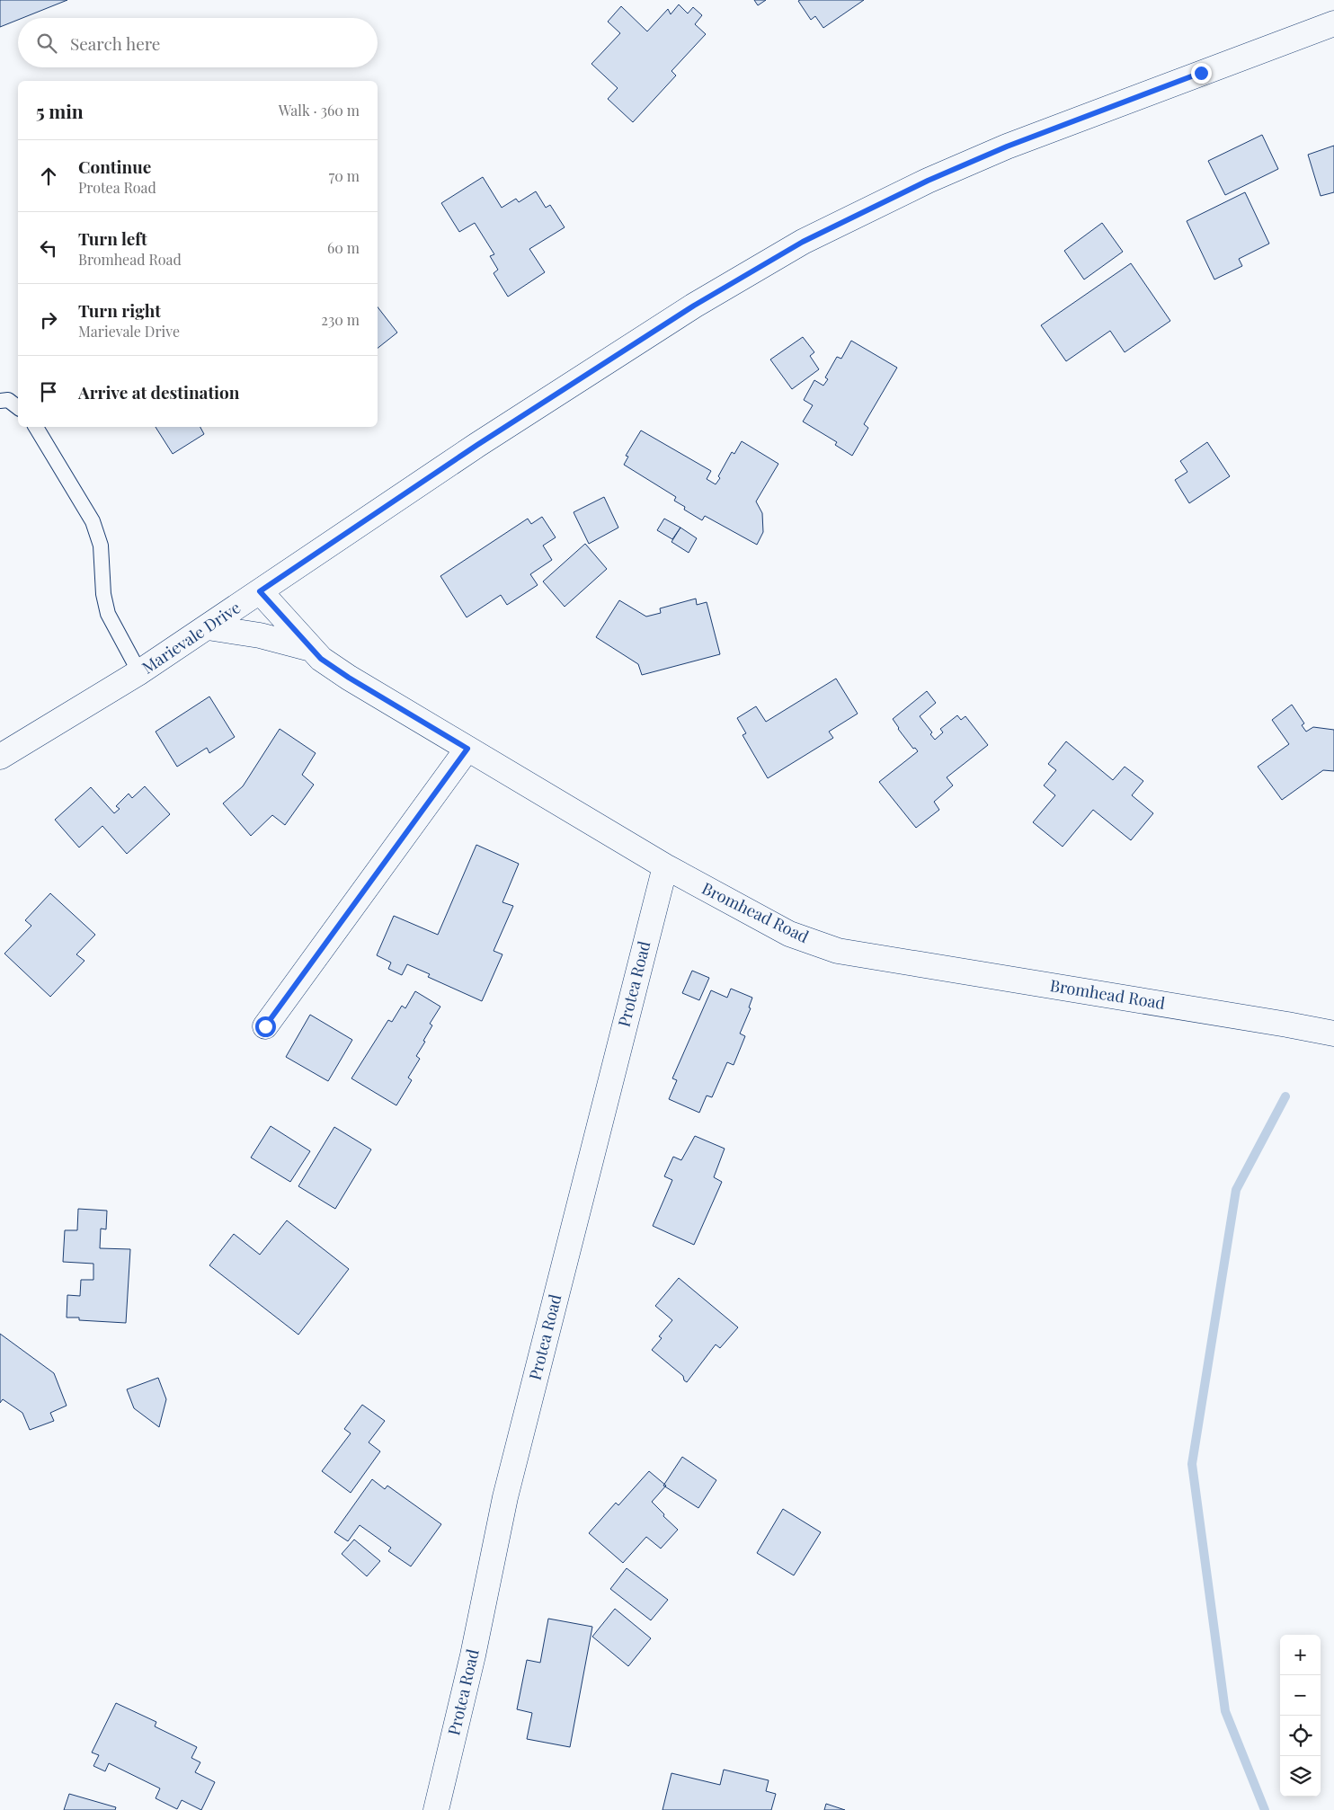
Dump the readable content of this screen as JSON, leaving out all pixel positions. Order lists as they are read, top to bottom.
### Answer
{
  "streets": {
    "street": ["Marievale Drive", "Bromhead Road", "Protea Road"]
  },
  "crossings": [
    ["Marievale Drive", "Bromhead Road"],
    ["Bromhead Road", "Protea Road"]
  ],
  "page": {
    "search": "Search here",
    "heading": ["5 min", "Walk · 360 m"],
    "list": [
      ["Continue", "Protea Road", "70 m"],
      ["Turn left", "Bromhead Road", "60 m"],
      ["Turn right", "Marievale Drive", "230 m"],
      "Arrive at destination"
    ],
    "map_buttons": ["+", "−"]
  }
}
